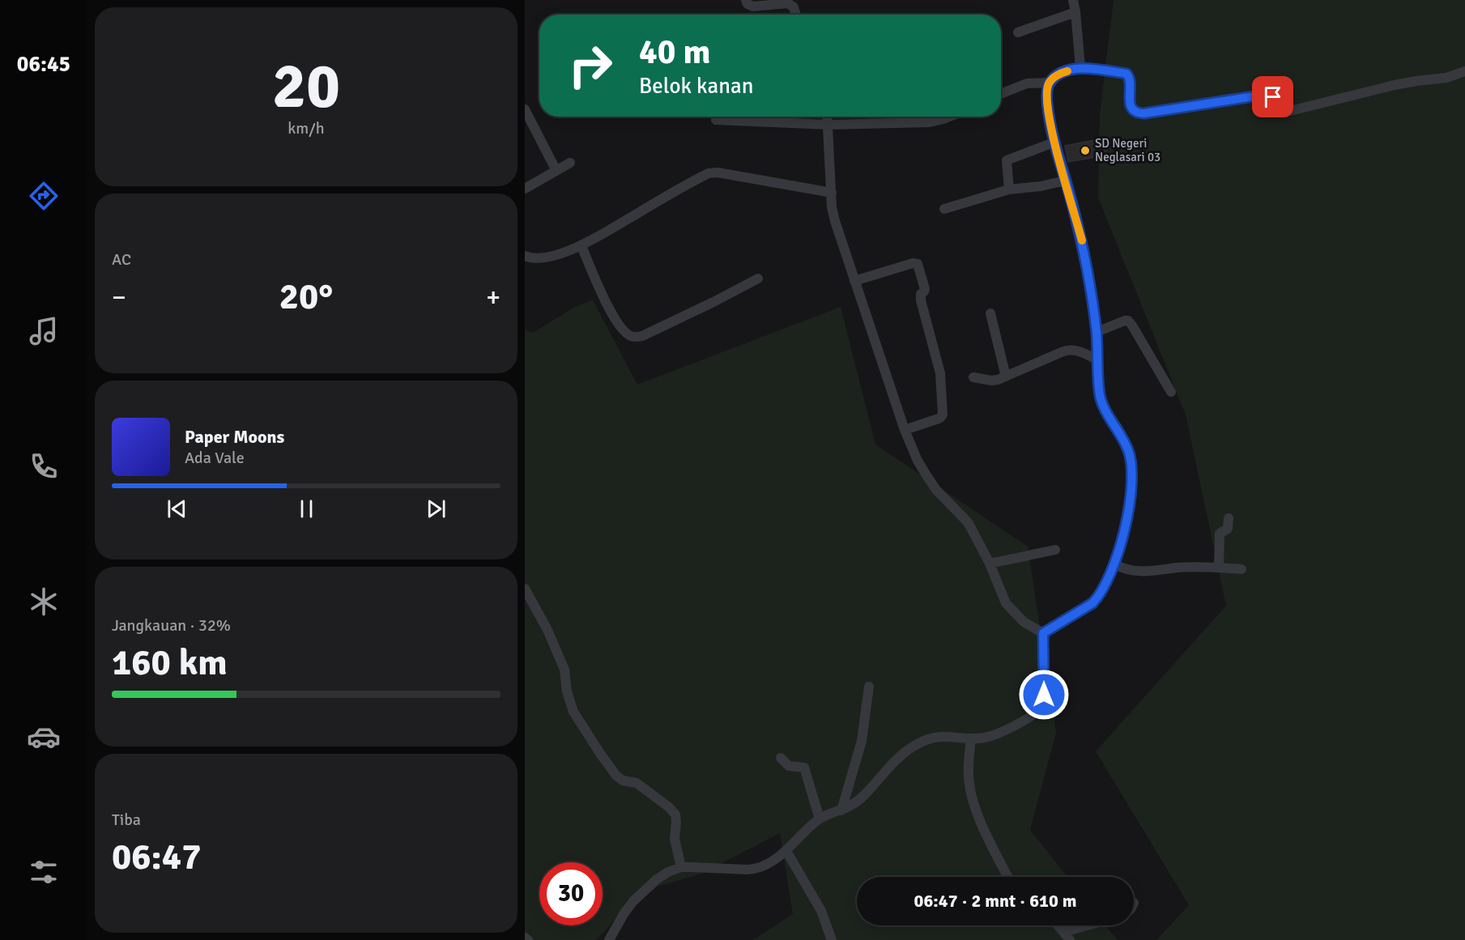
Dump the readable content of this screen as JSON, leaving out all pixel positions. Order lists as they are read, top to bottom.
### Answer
{
  "places": ["SD Negeri Neglasari 03"],
  "page": {
    "tabs": "06:45",
    "tile": [
      ["20", "km/h"],
      "AC",
      ["Jangkauan · 32%", "160 km"],
      ["Tiba", "06:47"]
    ],
    "turn": ["40 m", "Belok kanan"],
    "heat": ["−", "20°", "+"],
    "song": ["Paper Moons", "Ada Vale"],
    "limit": "30",
    "trip": "06:47 · 2 mnt · 610 m"
  }
}
